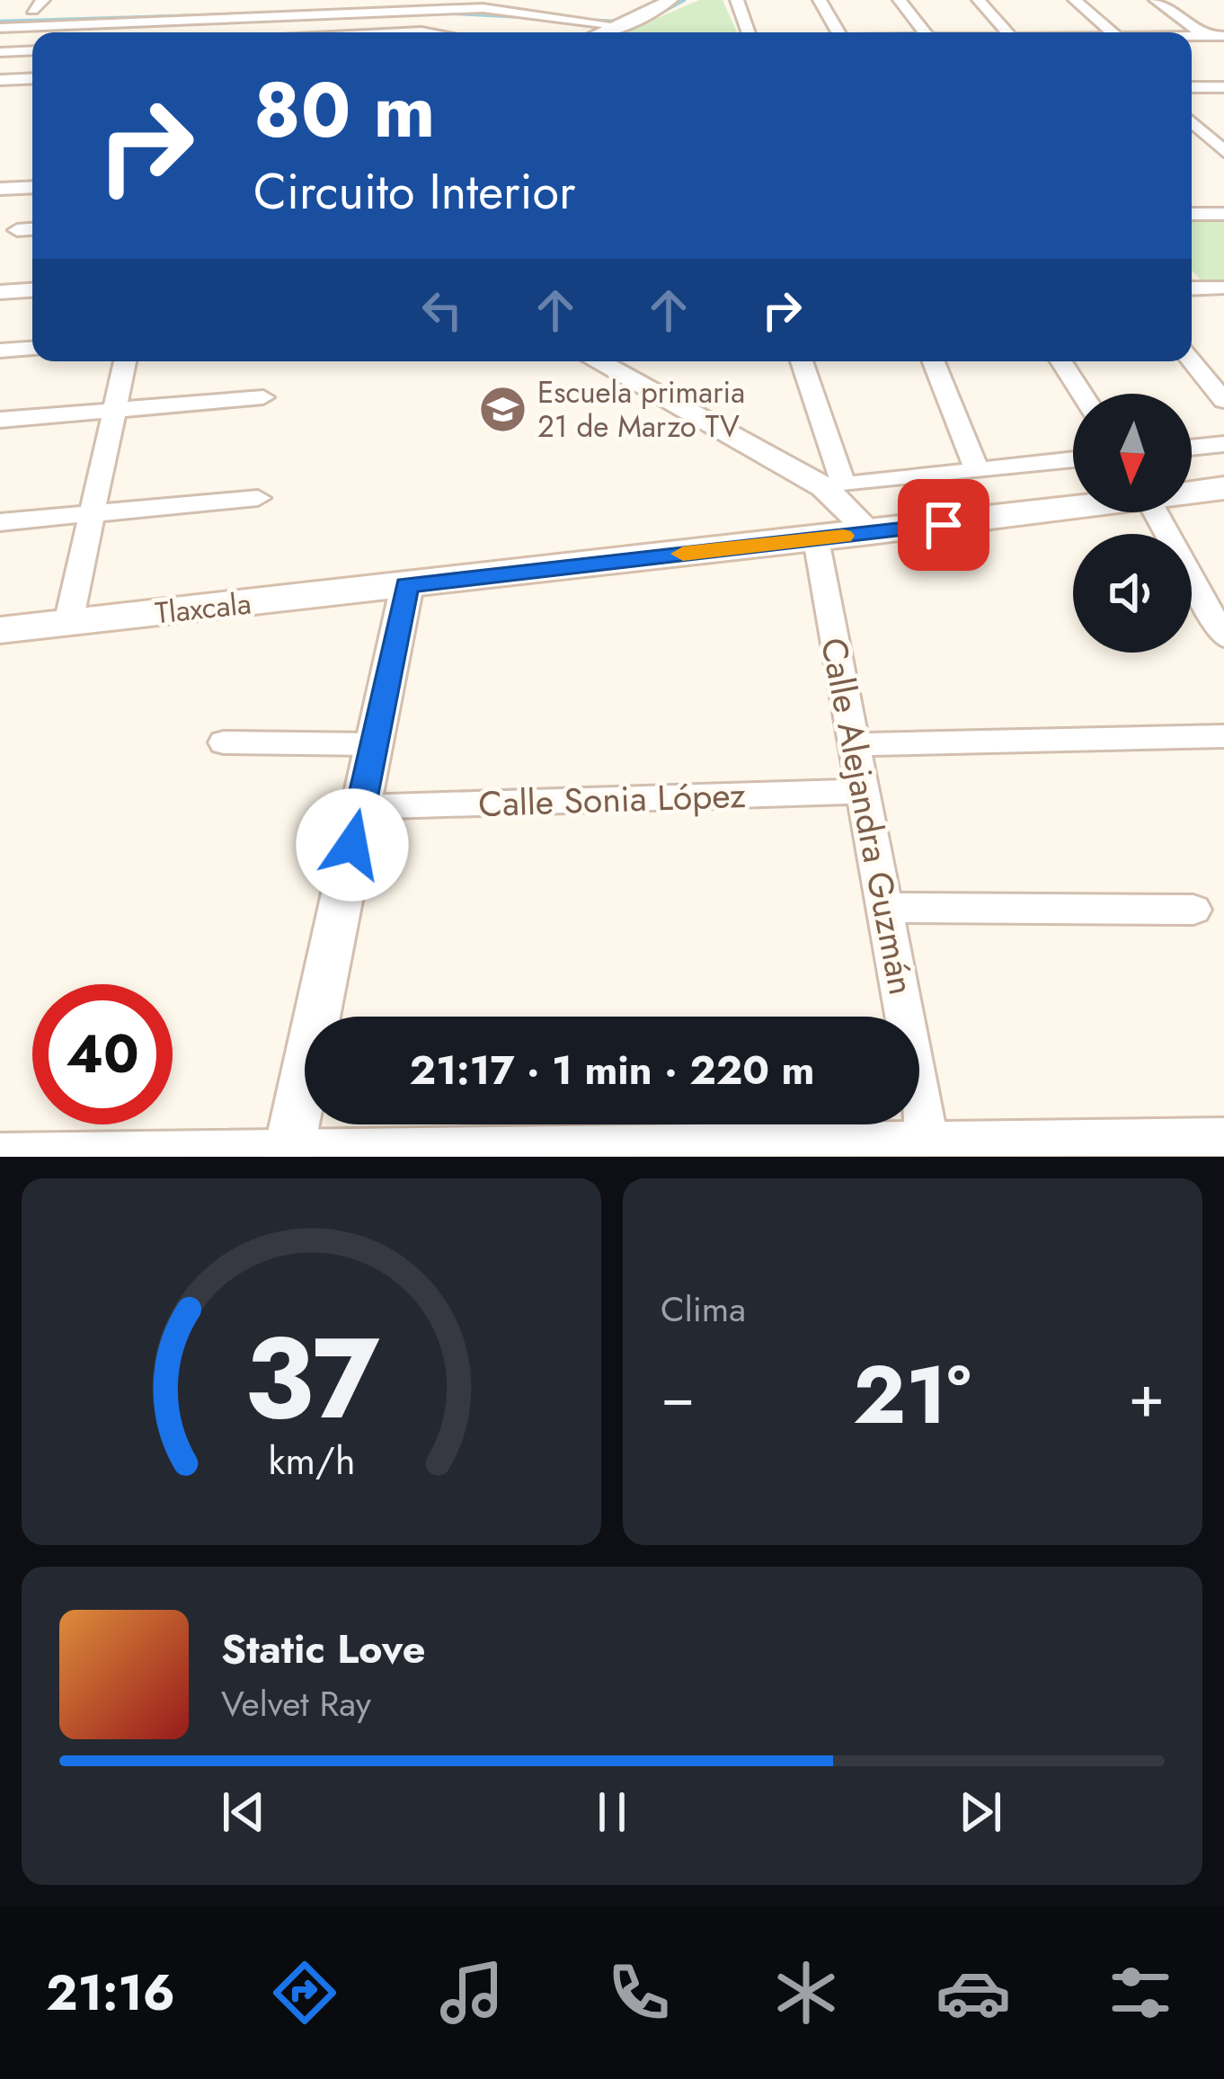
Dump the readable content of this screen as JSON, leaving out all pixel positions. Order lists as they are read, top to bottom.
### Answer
{
  "streets": {
    "main road": ["Tlaxcala"],
    "street": ["Calle Sonia López", "Calle Alejandra Guzmán"]
  },
  "crossings": [
    ["Tlaxcala", "Calle Alejandra Guzmán"],
    ["Calle Sonia López", "Calle Alejandra Guzmán"]
  ],
  "places": {
    "school or university": ["Escuela primaria 21 de Marzo TV"]
  },
  "north": "bottom",
  "page": {
    "turn": ["80 m", "Circuito Interior"],
    "limit": "40",
    "trip": "21:17 · 1 min · 220 m",
    "tile": "Clima",
    "heat": ["−", "21°", "+"],
    "song": ["Static Love", "Velvet Ray"],
    "tabs": "21:16",
    "gauge": ["37", "km/h"]
  }
}
